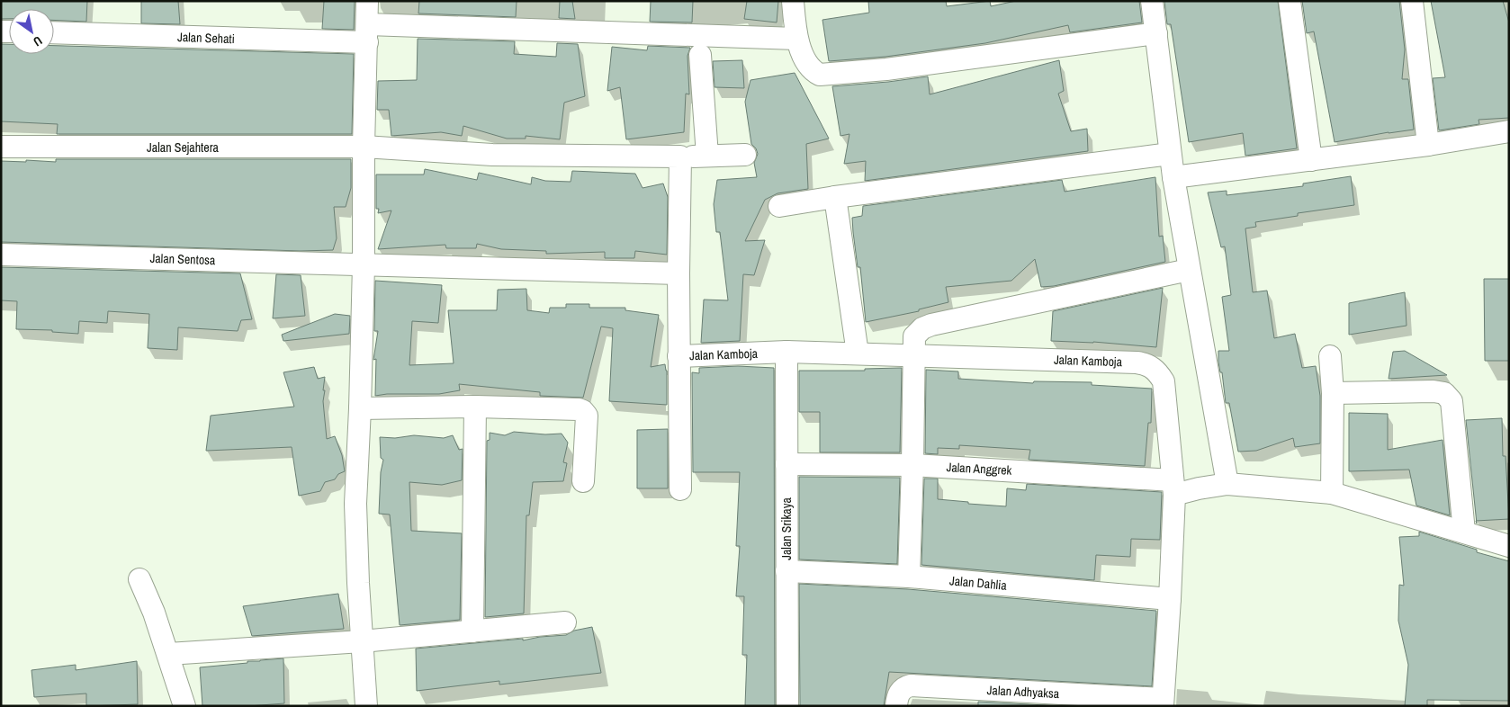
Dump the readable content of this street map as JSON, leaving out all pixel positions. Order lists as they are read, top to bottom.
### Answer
{
  "streets": {
    "street": [
      "Jalan Sehati",
      "Jalan Sejahtera",
      "Jalan Sentosa",
      "Jalan Kamboja",
      "Jalan Anggrek",
      "Jalan Srikaya",
      "Jalan Dahlia",
      "Jalan Adhyaksa"
    ]
  },
  "crossings": [
    ["Jalan Kamboja", "Jalan Anggrek"],
    ["Jalan Kamboja", "Jalan Srikaya"],
    ["Jalan Kamboja", "Jalan Dahlia"],
    ["Jalan Kamboja", "Jalan Adhyaksa"],
    ["Jalan Anggrek", "Jalan Srikaya"],
    ["Jalan Srikaya", "Jalan Dahlia"]
  ],
  "north": "bottom right"
}
